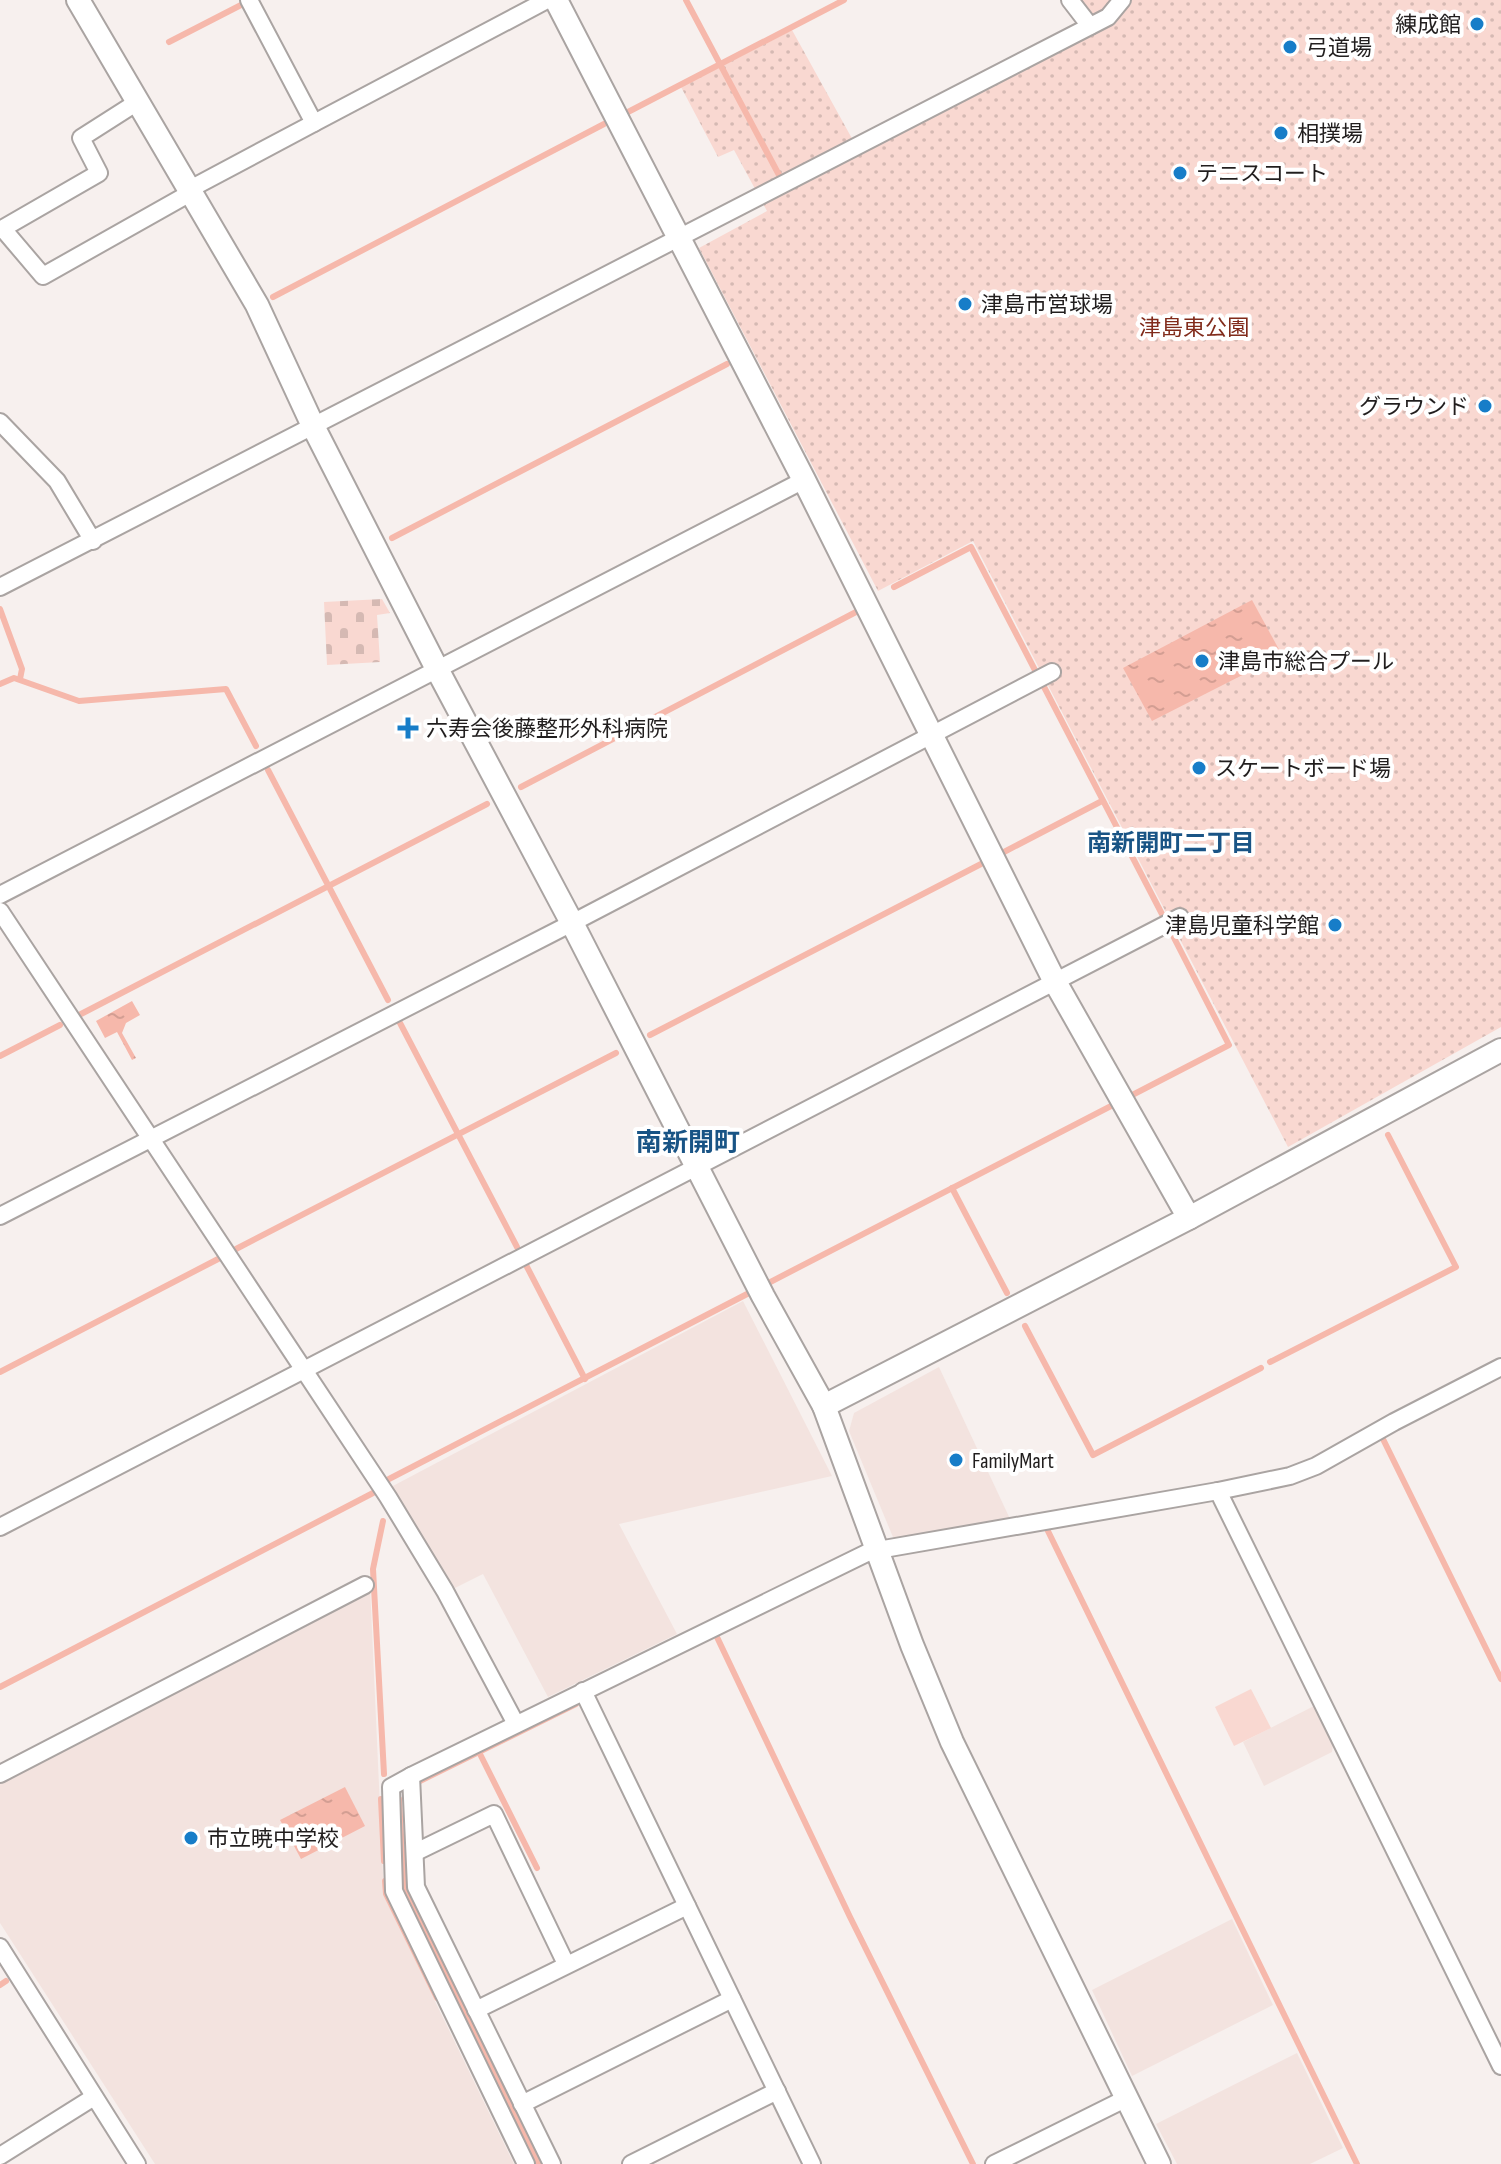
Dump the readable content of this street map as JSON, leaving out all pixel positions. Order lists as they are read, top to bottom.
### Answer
{
  "districts": ["南新開町二丁目", "南新開町"],
  "parks": ["津島東公園"],
  "places": {
    "other": [
      "練成館",
      "弓道場",
      "相撲場",
      "テニスコート",
      "津島市営球場",
      "グラウンド",
      "津島市総合プール",
      "スケートボード場",
      "津島児童科学館",
      "FamilyMart",
      "市立暁中学校"
    ],
    "health": ["六寿会後藤整形外科病院"]
  }
}
